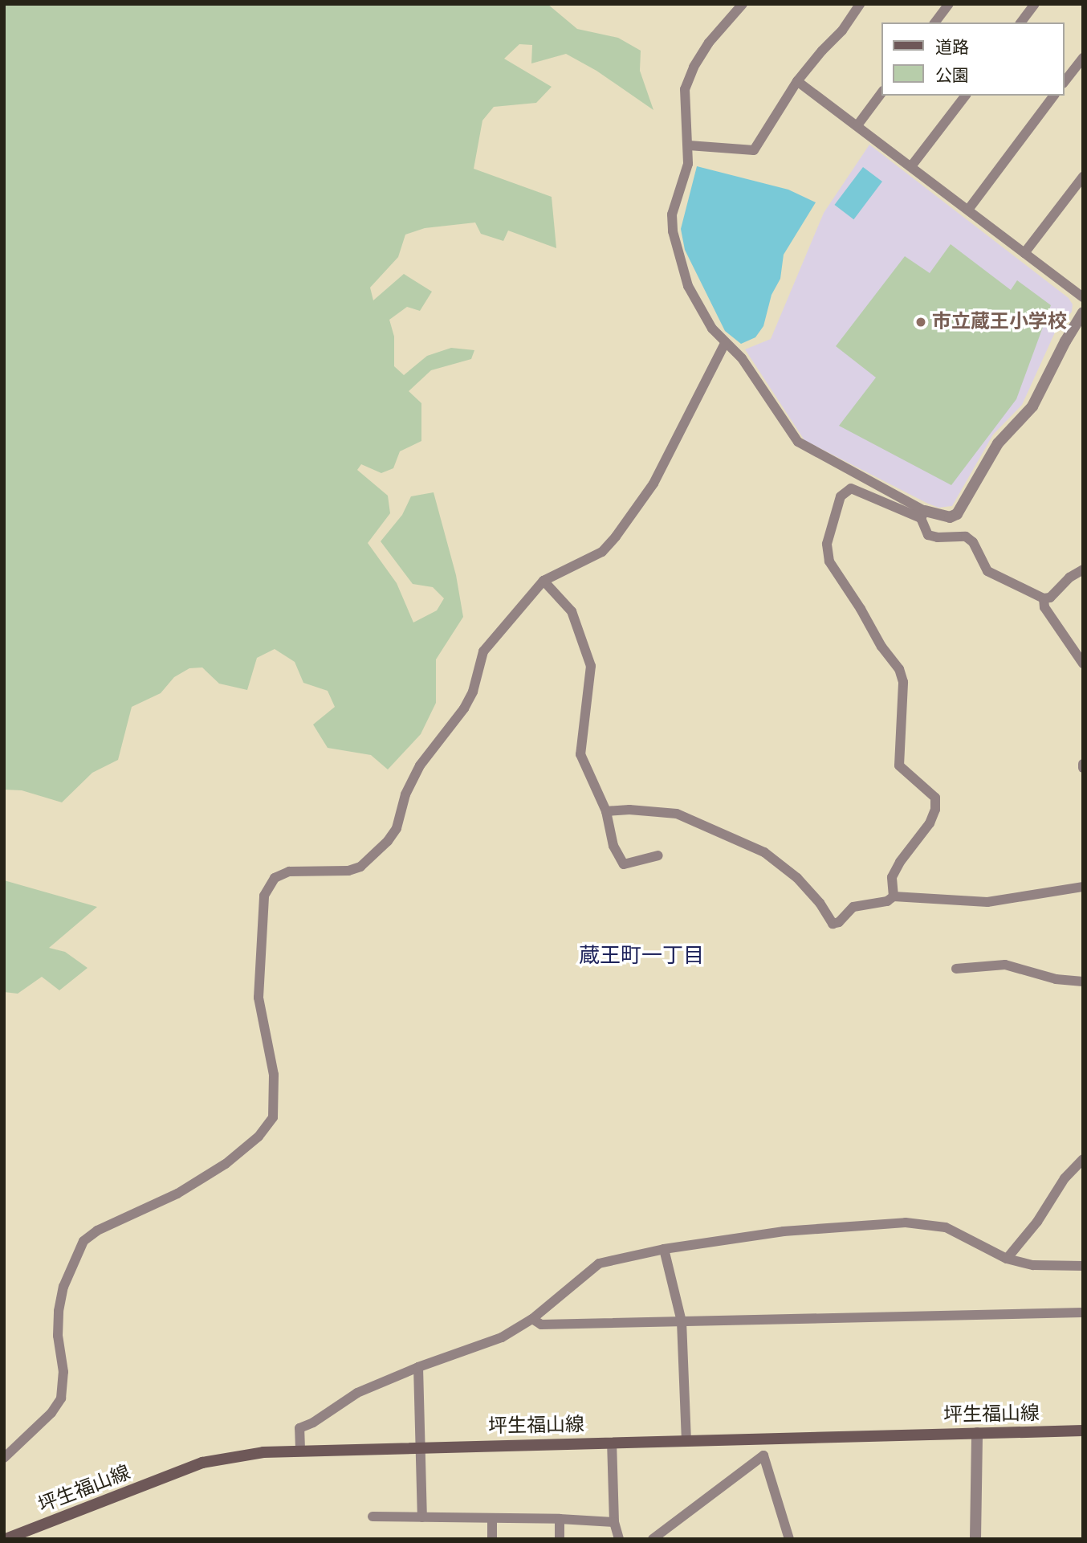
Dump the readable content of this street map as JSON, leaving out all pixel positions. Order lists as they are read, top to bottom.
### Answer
{
  "streets": {
    "main road": ["坪生福山線"]
  },
  "districts": ["蔵王町一丁目"],
  "places": ["市立蔵王小学校"],
  "legend": ["道路", "公園"]
}
